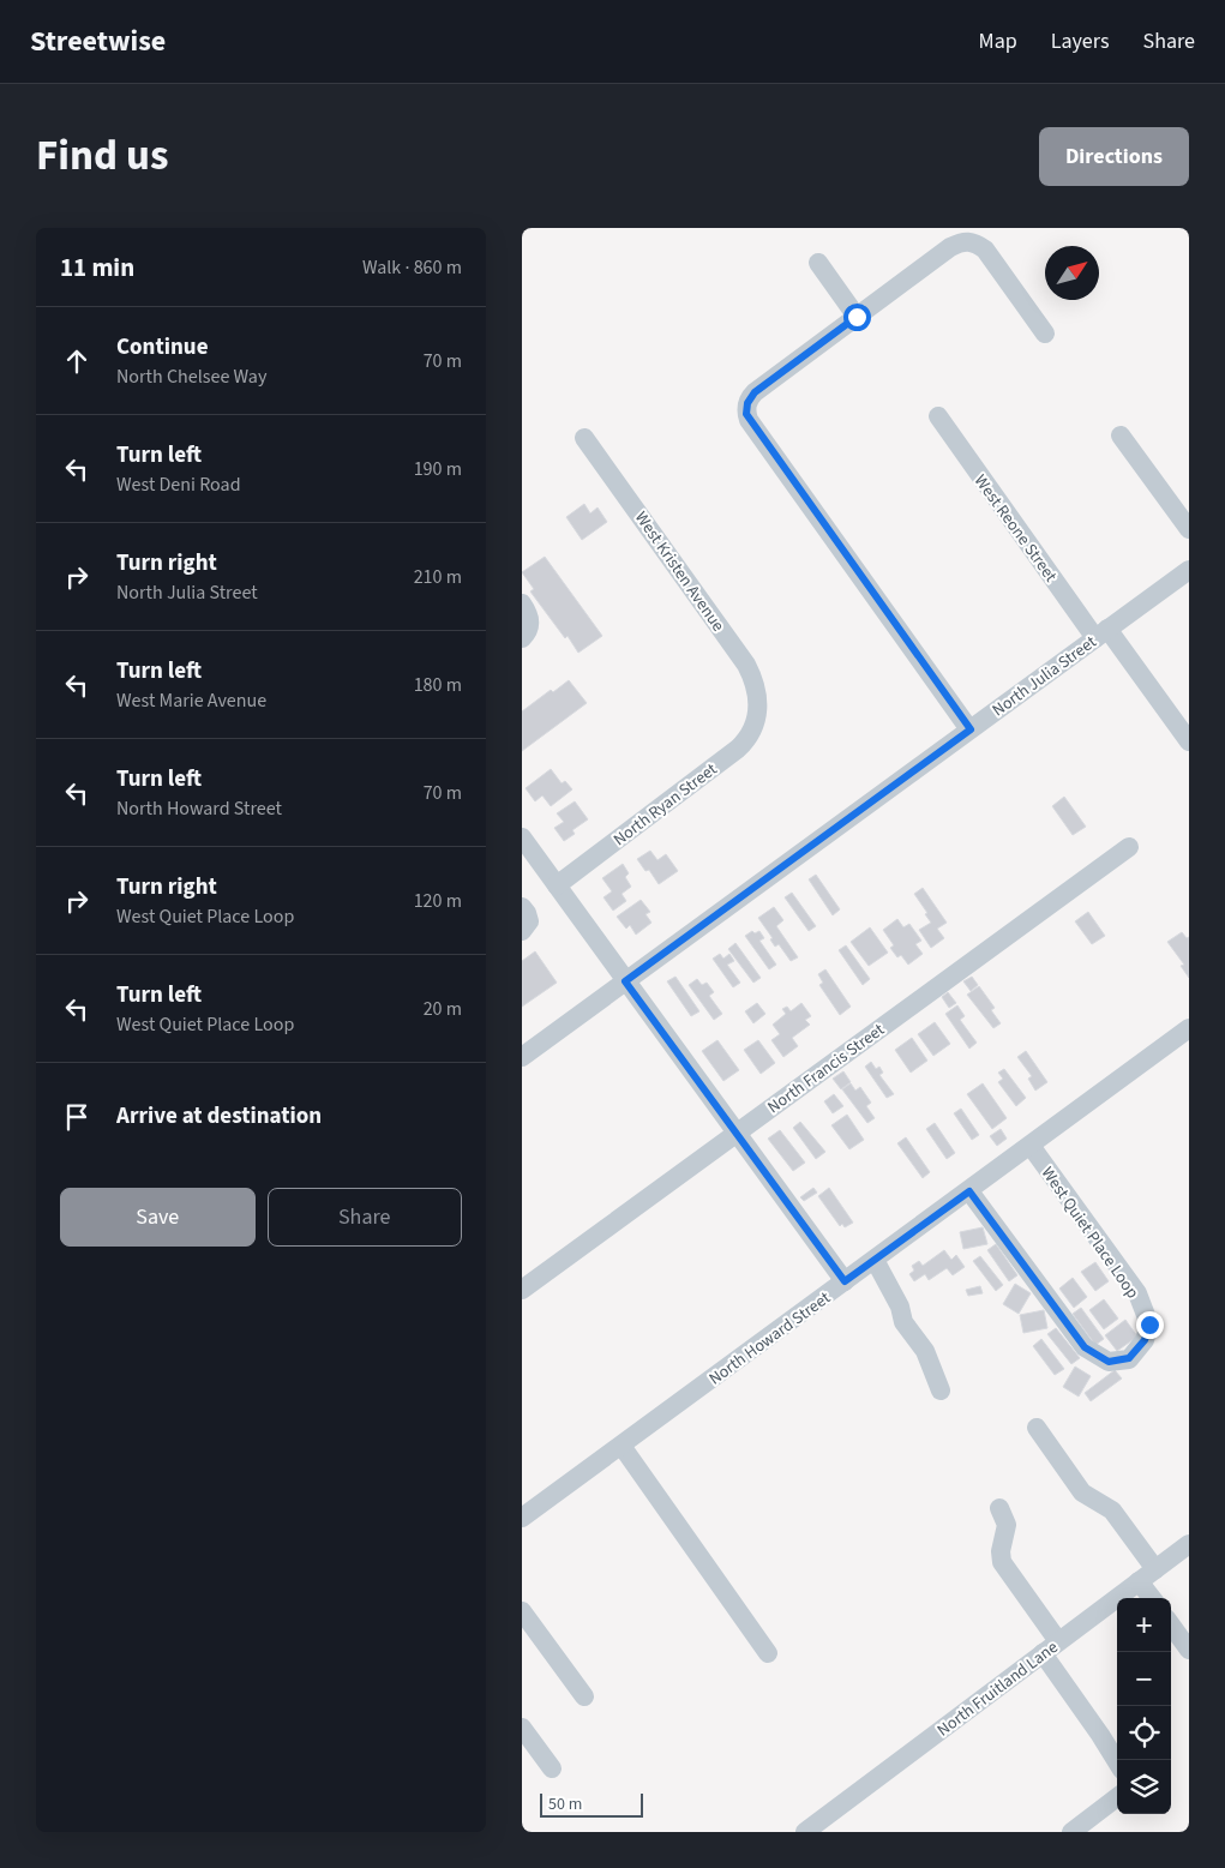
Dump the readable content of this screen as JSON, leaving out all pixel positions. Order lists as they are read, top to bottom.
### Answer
{
  "streets": {
    "street": [
      "West Reone Street",
      "West Kristen Avenue",
      "North Julia Street",
      "North Ryan Street",
      "North Francis Street",
      "West Quiet Place Loop",
      "North Howard Street",
      "North Fruitland Lane"
    ]
  },
  "crossings": [
    ["West Reone Street", "North Julia Street"],
    ["West Kristen Avenue", "North Ryan Street"],
    ["West Quiet Place Loop", "North Howard Street"]
  ],
  "scale_bar": "50 m",
  "north": "top right",
  "page": {
    "header": "Streetwise",
    "nav": ["Map", "Layers", "Share"],
    "title": "Find us",
    "buttons": [
      "Directions",
      ["Save", "Share"]
    ],
    "heading": ["11 min", "Walk · 860 m"],
    "list": [
      ["Continue", "North Chelsee Way", "70 m"],
      ["Turn left", "West Deni Road", "190 m"],
      ["Turn right", "North Julia Street", "210 m"],
      ["Turn left", "West Marie Avenue", "180 m"],
      ["Turn left", "North Howard Street", "70 m"],
      ["Turn right", "West Quiet Place Loop", "120 m"],
      ["Turn left", "West Quiet Place Loop", "20 m"],
      "Arrive at destination"
    ],
    "map_buttons": ["+", "−"],
    "scale": "50 m"
  }
}
